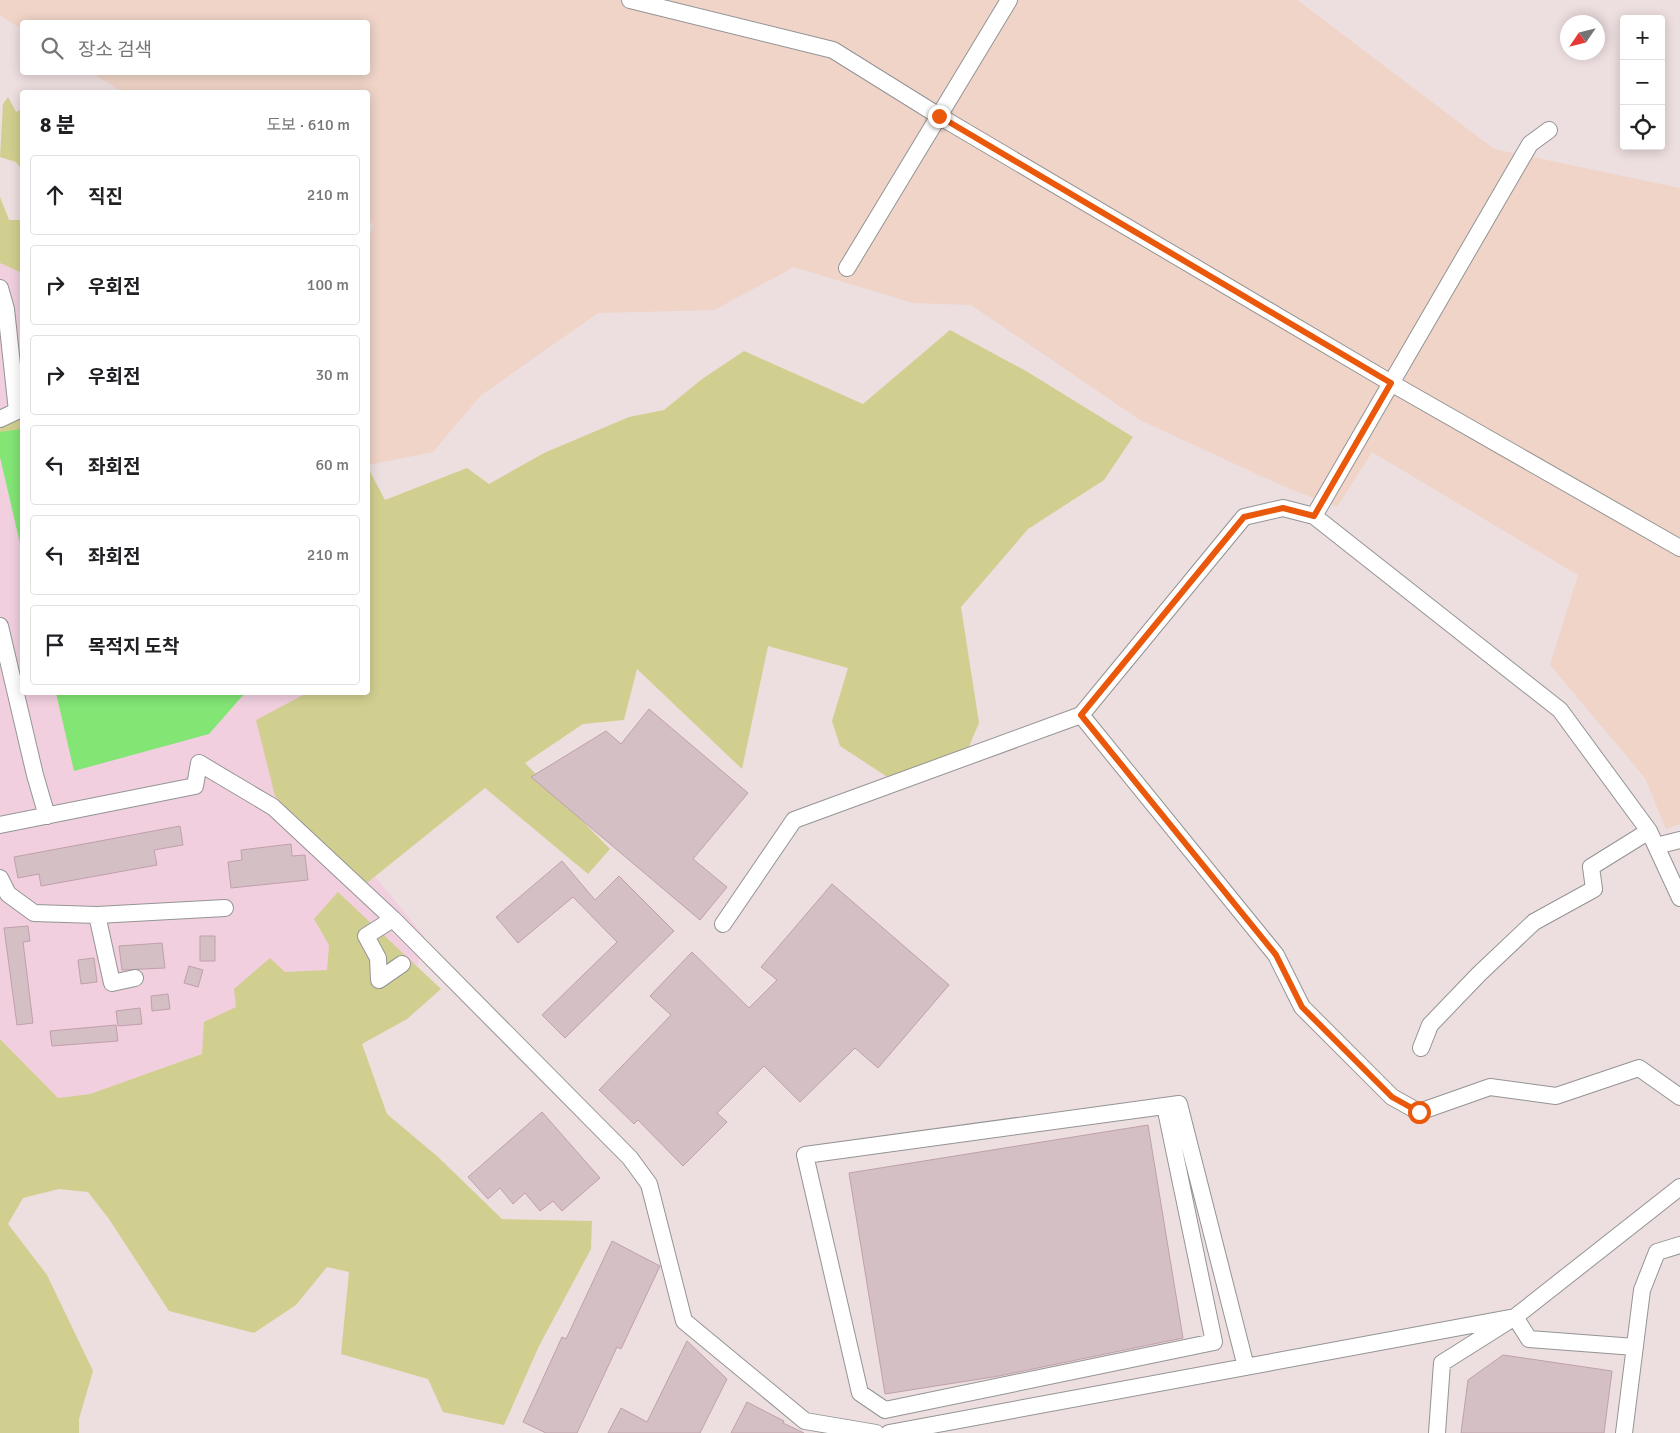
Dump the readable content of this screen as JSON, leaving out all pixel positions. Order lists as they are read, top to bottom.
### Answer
{
  "north": "bottom left",
  "page": {
    "map_buttons": ["+", "−"],
    "search": "장소 검색",
    "heading": ["8 분", "도보 · 610 m"],
    "list": [
      ["직진", "210 m"],
      ["우회전", "100 m"],
      ["우회전", "30 m"],
      ["좌회전", "60 m"],
      ["좌회전", "210 m"],
      "목적지 도착"
    ]
  }
}
